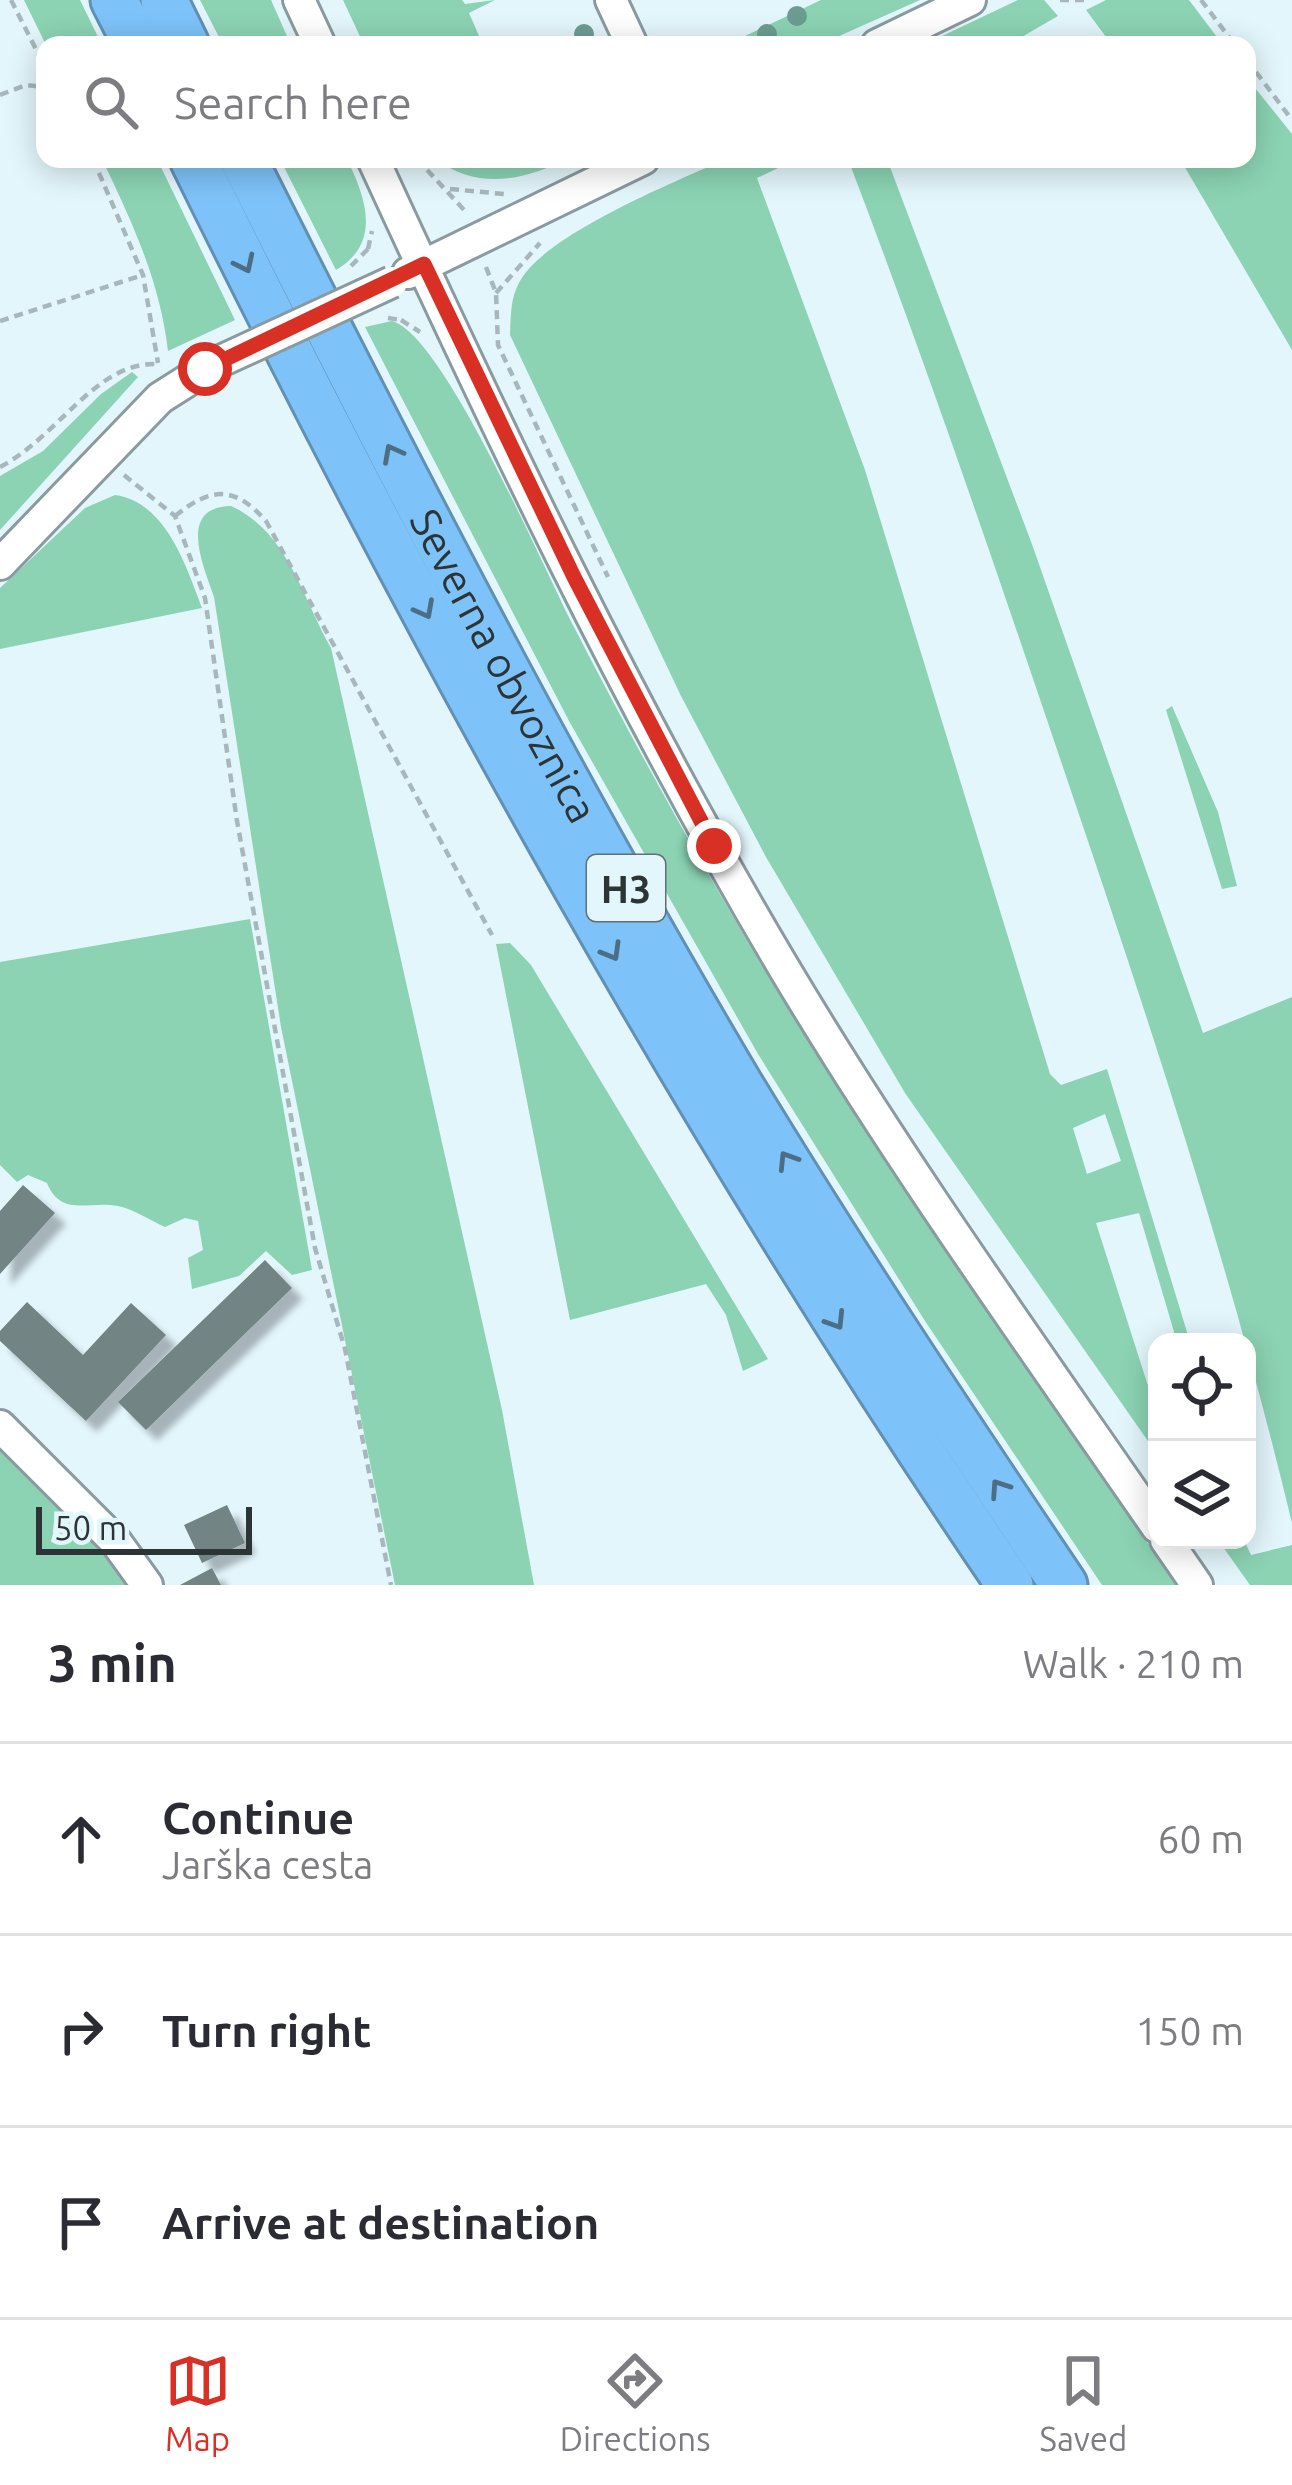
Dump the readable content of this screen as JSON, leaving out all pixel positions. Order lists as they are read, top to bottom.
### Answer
{
  "streets": {
    "highway": ["Severna obvoznica", "H3"]
  },
  "scale_bar": "50 m",
  "page": {
    "search": "Search here",
    "scale": "50 m",
    "heading": ["3 min", "Walk · 210 m"],
    "list": [
      ["Continue", "Jarška cesta", "60 m"],
      ["Turn right", "150 m"],
      "Arrive at destination"
    ],
    "nav": ["Map", "Directions", "Saved"]
  }
}
